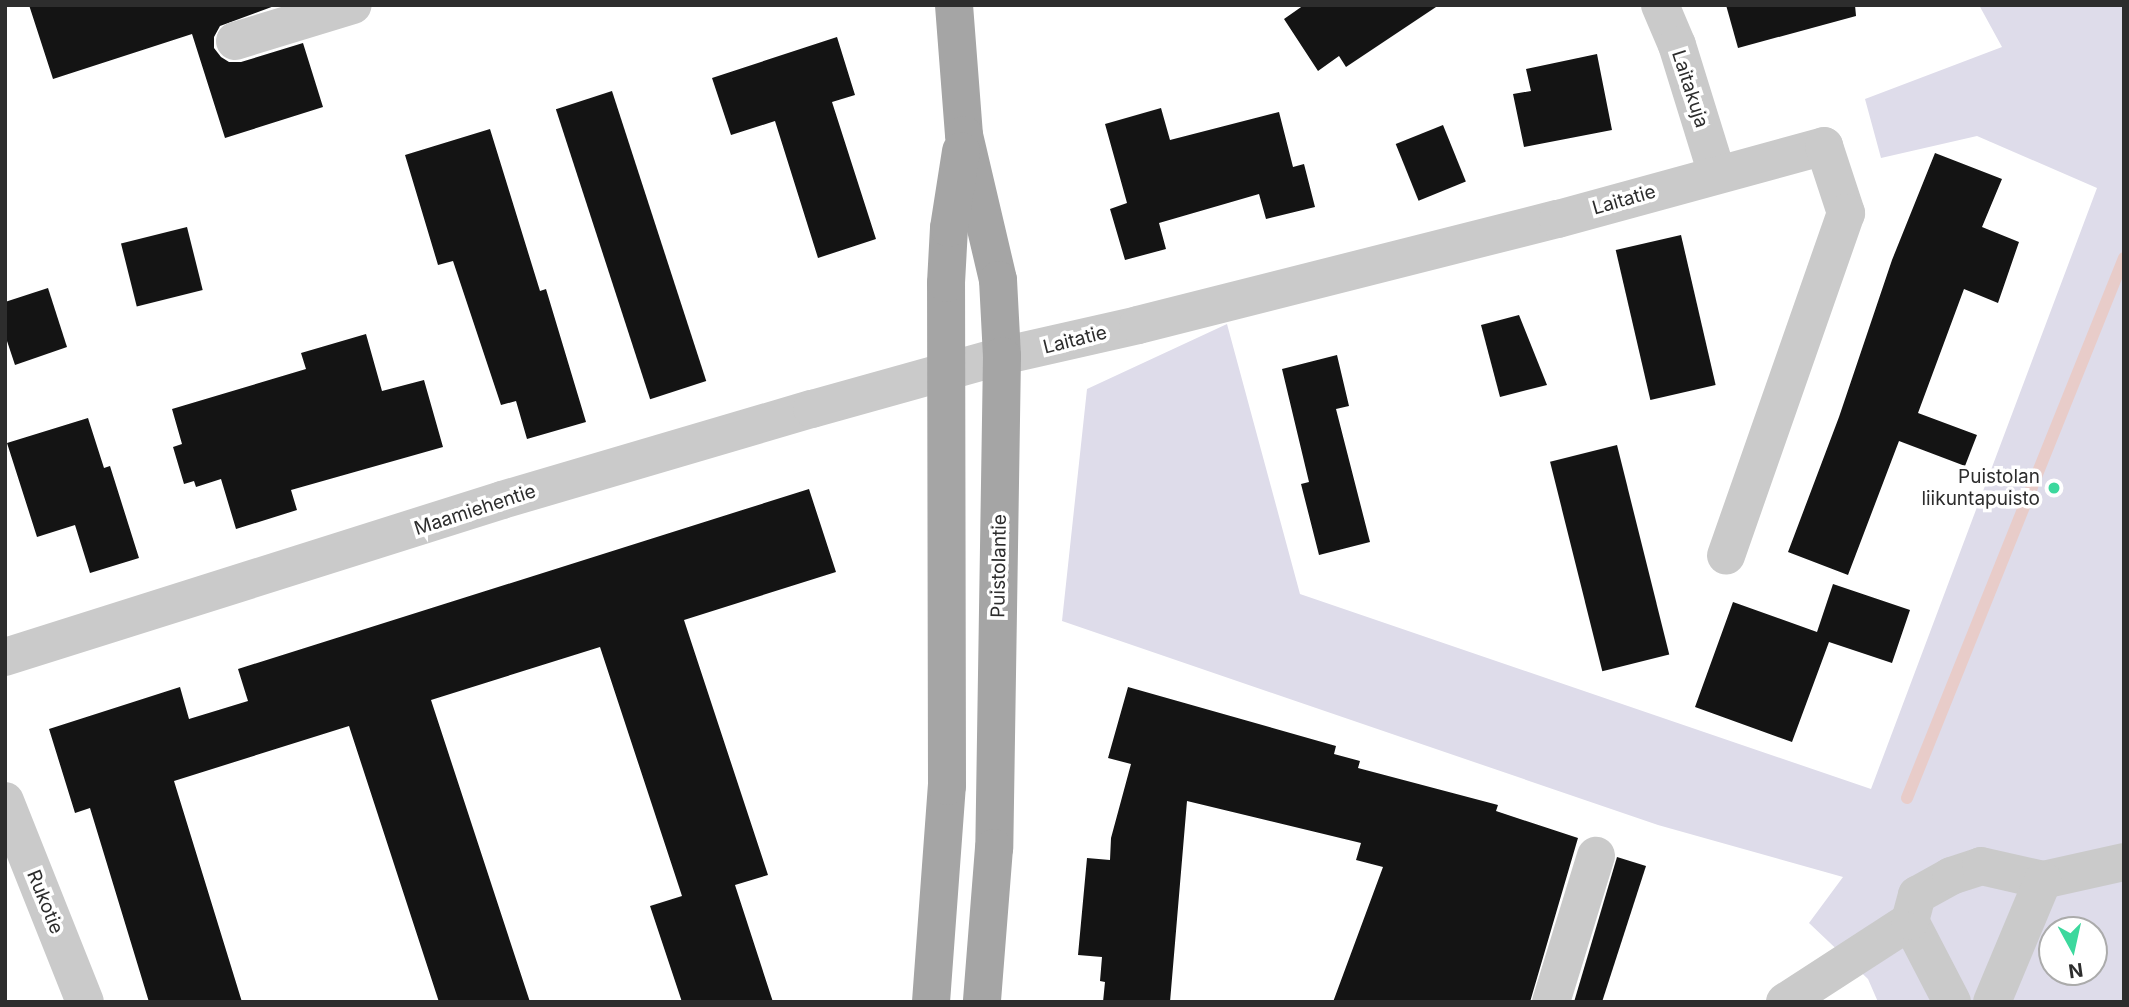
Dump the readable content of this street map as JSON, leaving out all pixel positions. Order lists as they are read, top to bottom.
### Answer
{
  "streets": {
    "main road": ["Puistolantie"],
    "street": [
      "Laitakuja",
      "Laitatie",
      "Maamiehentie",
      "Rukotie"
    ]
  },
  "crossings": [
    ["Laitakuja", "Laitatie"],
    ["Laitatie", "Maamiehentie"],
    ["Laitatie", "Puistolantie"],
    ["Maamiehentie", "Puistolantie"]
  ],
  "places": ["Puistolan liikuntapuisto"],
  "north": "bottom"
}
